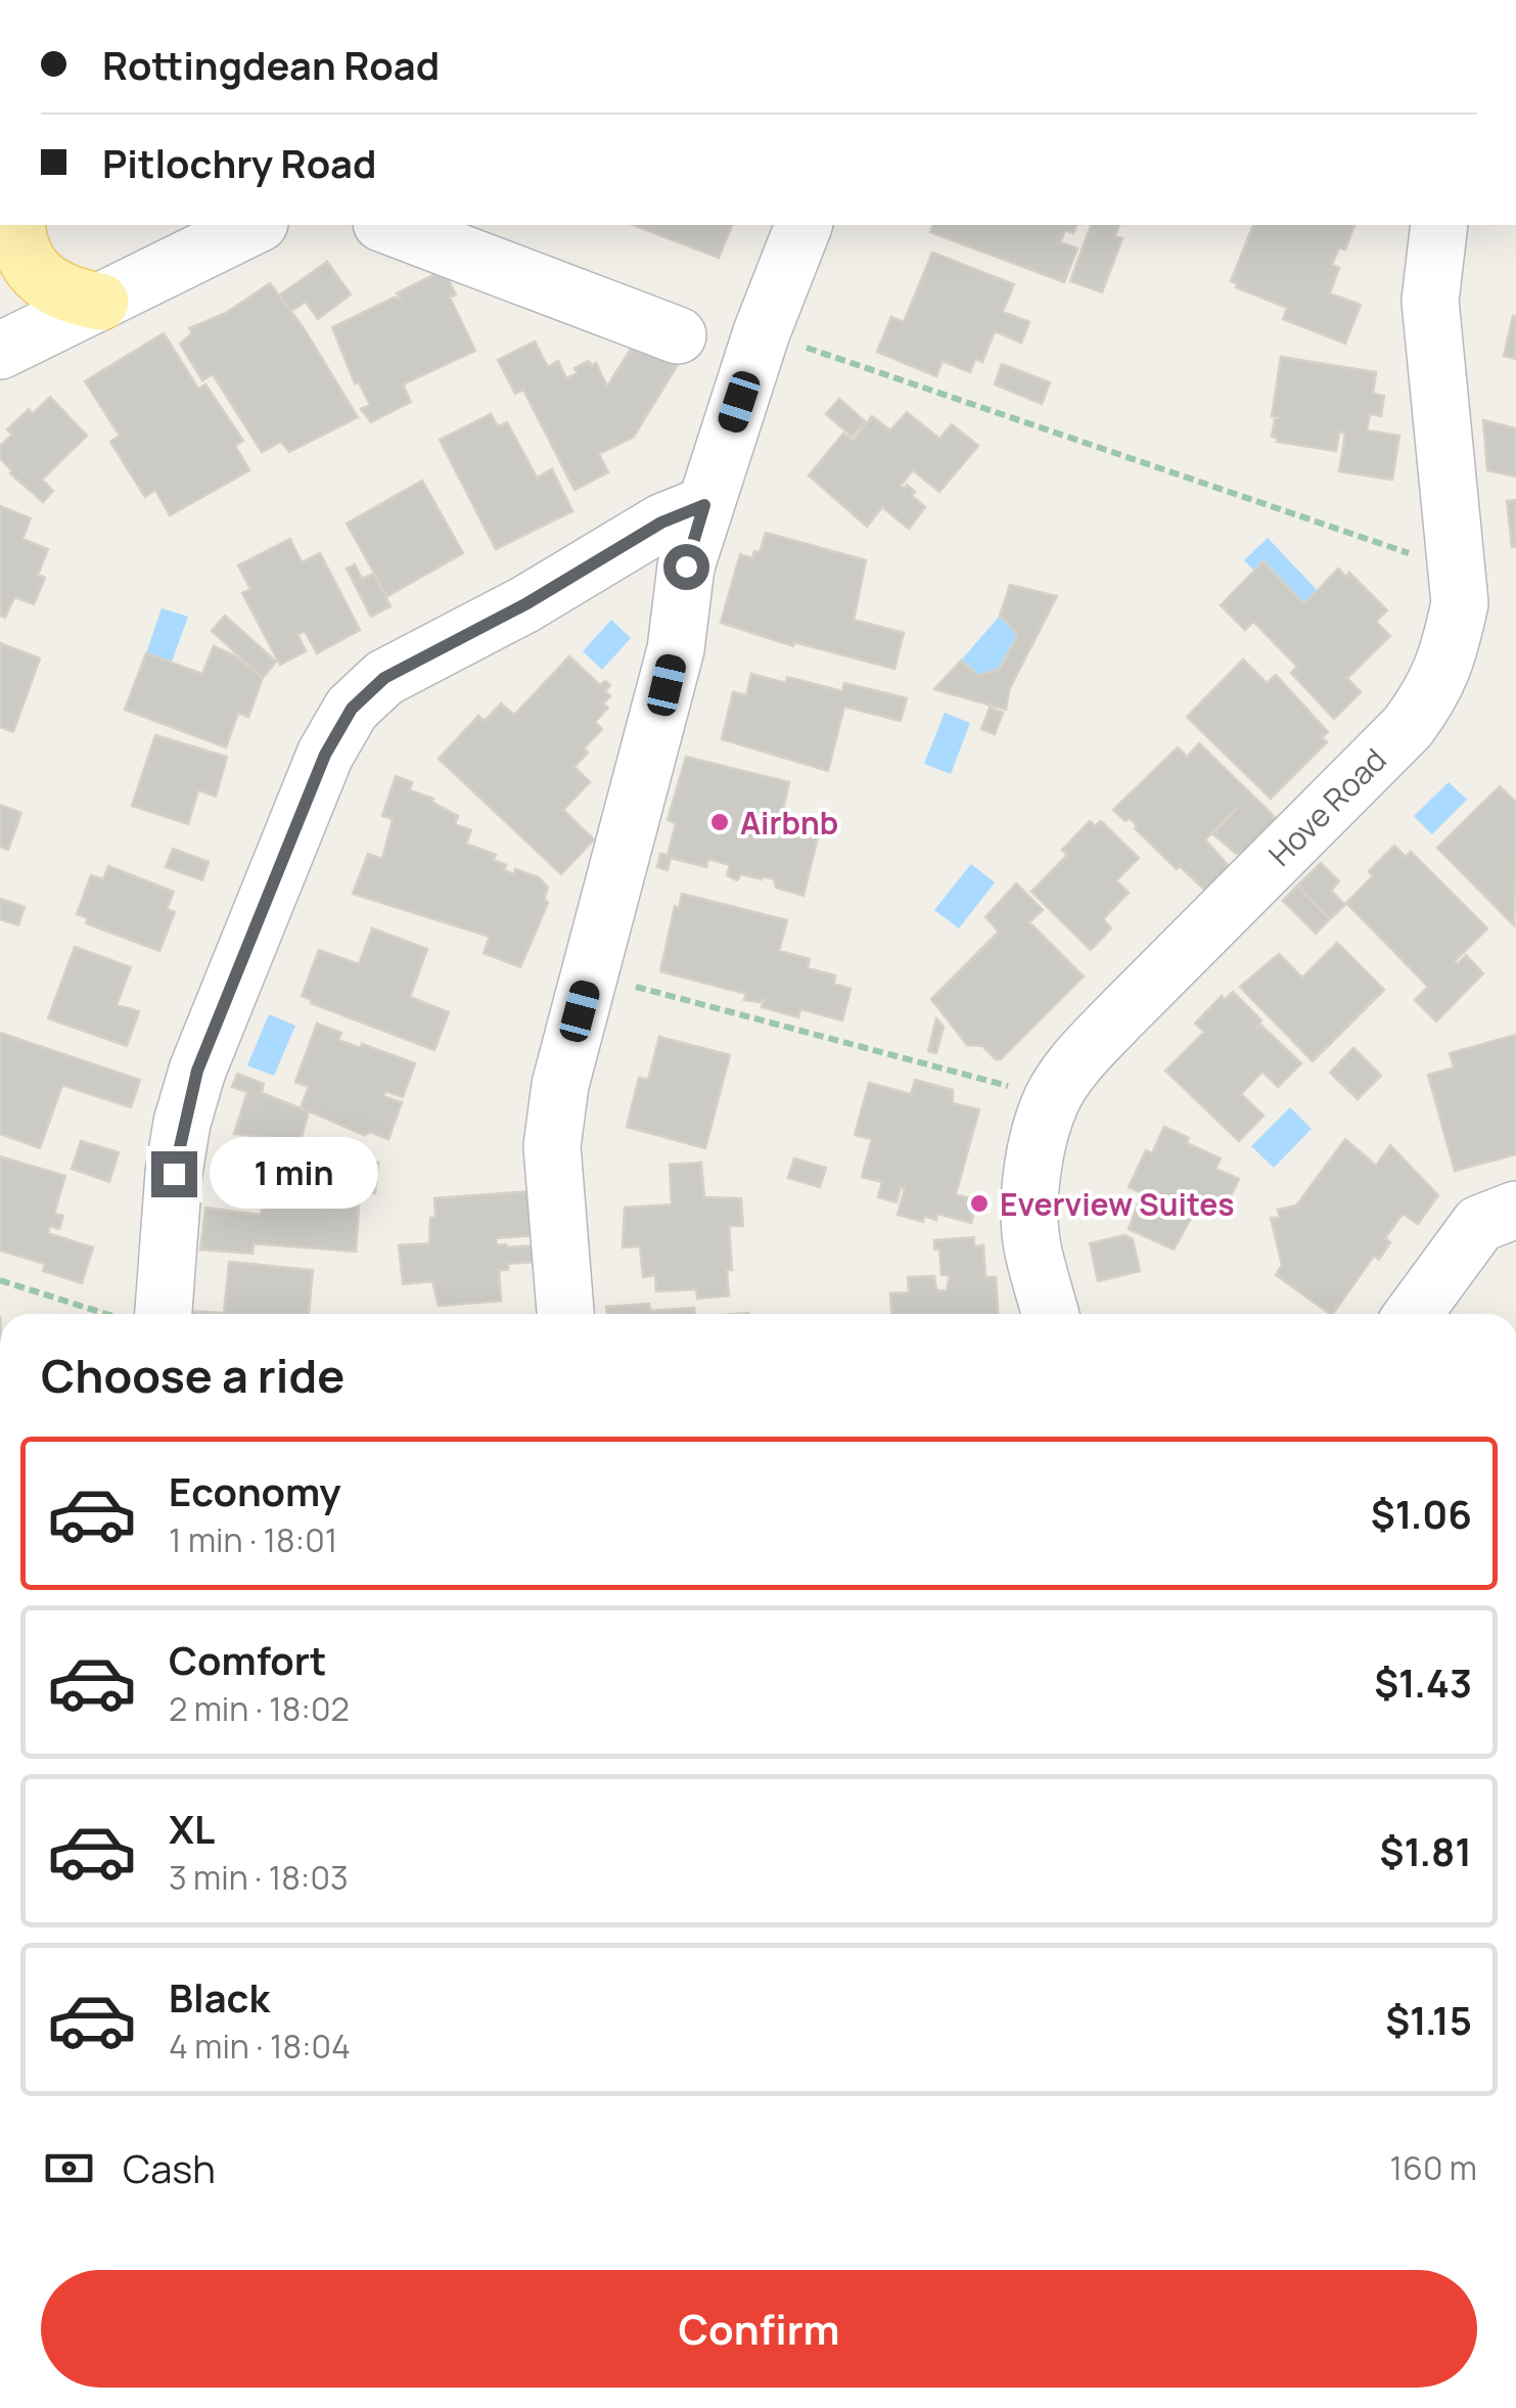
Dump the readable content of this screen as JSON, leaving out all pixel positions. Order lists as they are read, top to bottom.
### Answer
{
  "streets": {
    "street": ["Hove Road"]
  },
  "places": ["Airbnb", "Everview Suites"],
  "page": {
    "banner": ["Rottingdean Road", "Pitlochry Road"],
    "bubble": "1 min",
    "heading": "Choose a ride",
    "list": [
      {
        "name": "Economy",
        "note": "1 min · 18:01",
        "value": "$1.06"
      },
      {
        "name": "Comfort",
        "note": "2 min · 18:02",
        "value": "$1.43"
      },
      {
        "name": "XL",
        "note": "3 min · 18:03",
        "value": "$1.81"
      },
      {
        "name": "Black",
        "note": "4 min · 18:04",
        "value": "$1.15"
      }
    ],
    "pay": ["Cash", "160 m"],
    "buttons": "Confirm"
  }
}
